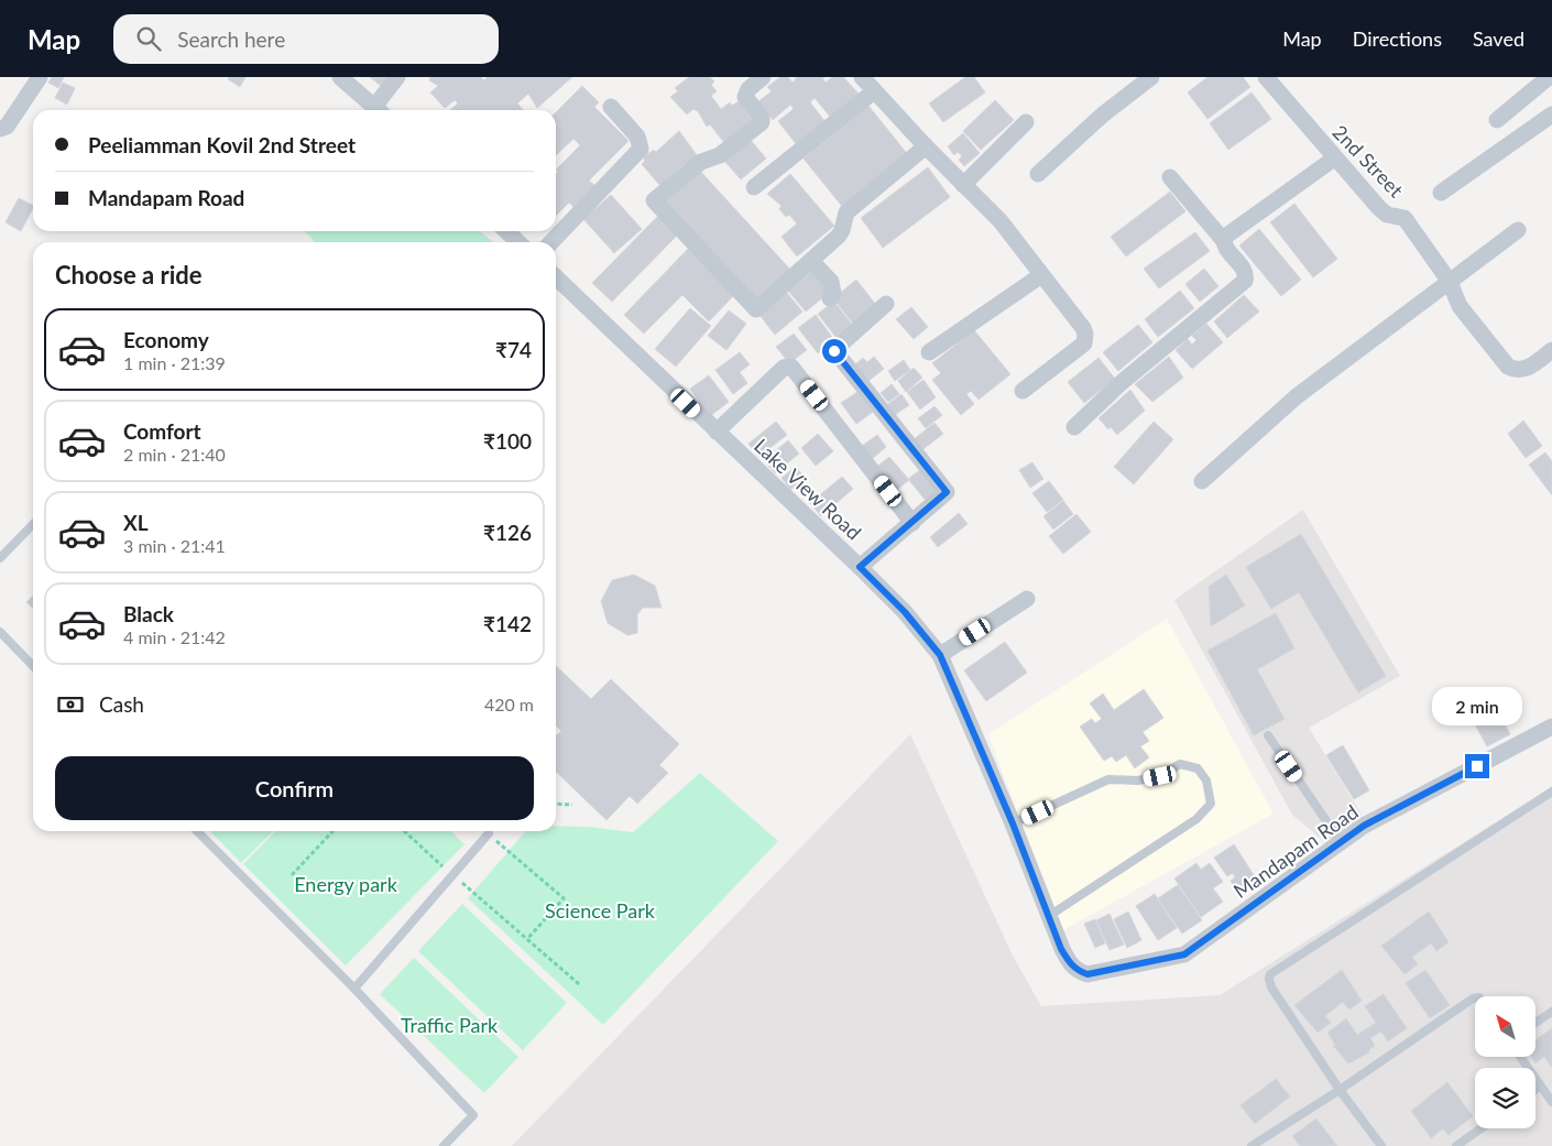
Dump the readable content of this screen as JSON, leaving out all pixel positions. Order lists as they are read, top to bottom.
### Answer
{
  "streets": {
    "street": ["2nd Street", "Lake View Road", "Mandapam Road"]
  },
  "crossings": [
    ["Lake View Road", "Mandapam Road"]
  ],
  "parks": ["Energy park", "Science Park", "Traffic Park"],
  "north": "top left",
  "page": {
    "header": "Map",
    "search": "Search here",
    "nav": ["Map", "Directions", "Saved"],
    "banner": ["Peeliamman Kovil 2nd Street", "Mandapam Road"],
    "heading": "Choose a ride",
    "list": [
      {
        "name": "Economy",
        "note": "1 min · 21:39",
        "value": "₹74"
      },
      {
        "name": "Comfort",
        "note": "2 min · 21:40",
        "value": "₹100"
      },
      {
        "name": "XL",
        "note": "3 min · 21:41",
        "value": "₹126"
      },
      {
        "name": "Black",
        "note": "4 min · 21:42",
        "value": "₹142"
      }
    ],
    "pay": ["Cash", "420 m"],
    "bubble": "2 min",
    "buttons": "Confirm"
  }
}
